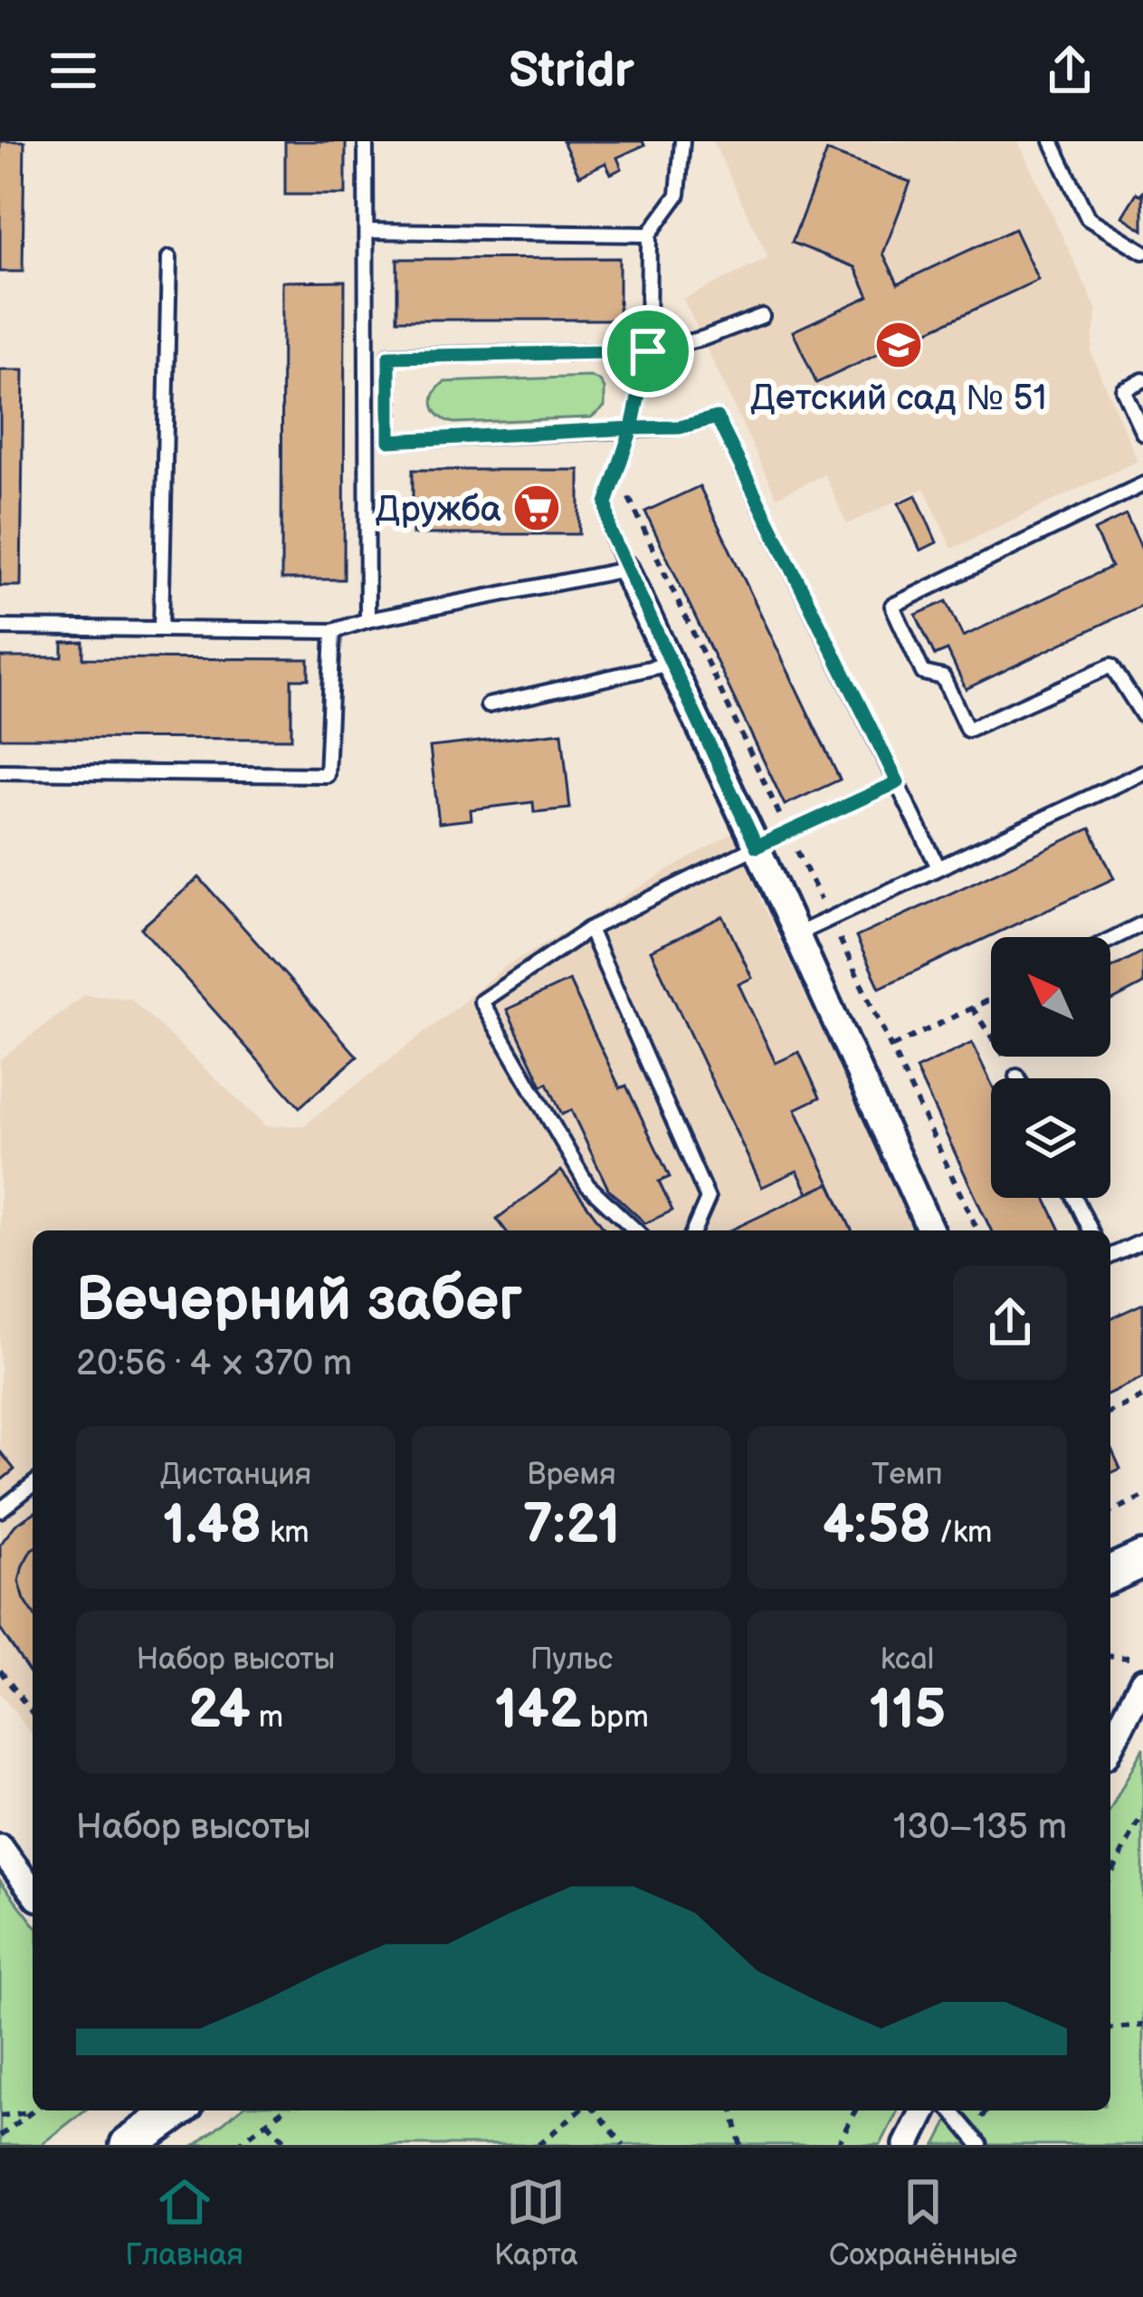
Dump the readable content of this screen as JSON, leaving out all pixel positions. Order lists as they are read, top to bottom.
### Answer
{
  "places": {
    "school or university": ["Детский сад № 51"],
    "supermarket": ["Дружба"]
  },
  "north": "top left",
  "page": {
    "header": "Stridr",
    "heading": ["Вечерний забег", "20:56 · 4 × 370 m"],
    "stats": [
      ["Дистанция", "1.48 km"],
      ["Время", "7:21"],
      ["Темп", "4:58 /km"],
      ["Набор высоты", "24 m"],
      ["Пульс", "142 bpm"],
      ["kcal", "115"]
    ],
    "chart": ["Набор высоты", "130–135 m"],
    "tabs": ["Главная", "Карта", "Сохранённые"]
  }
}
